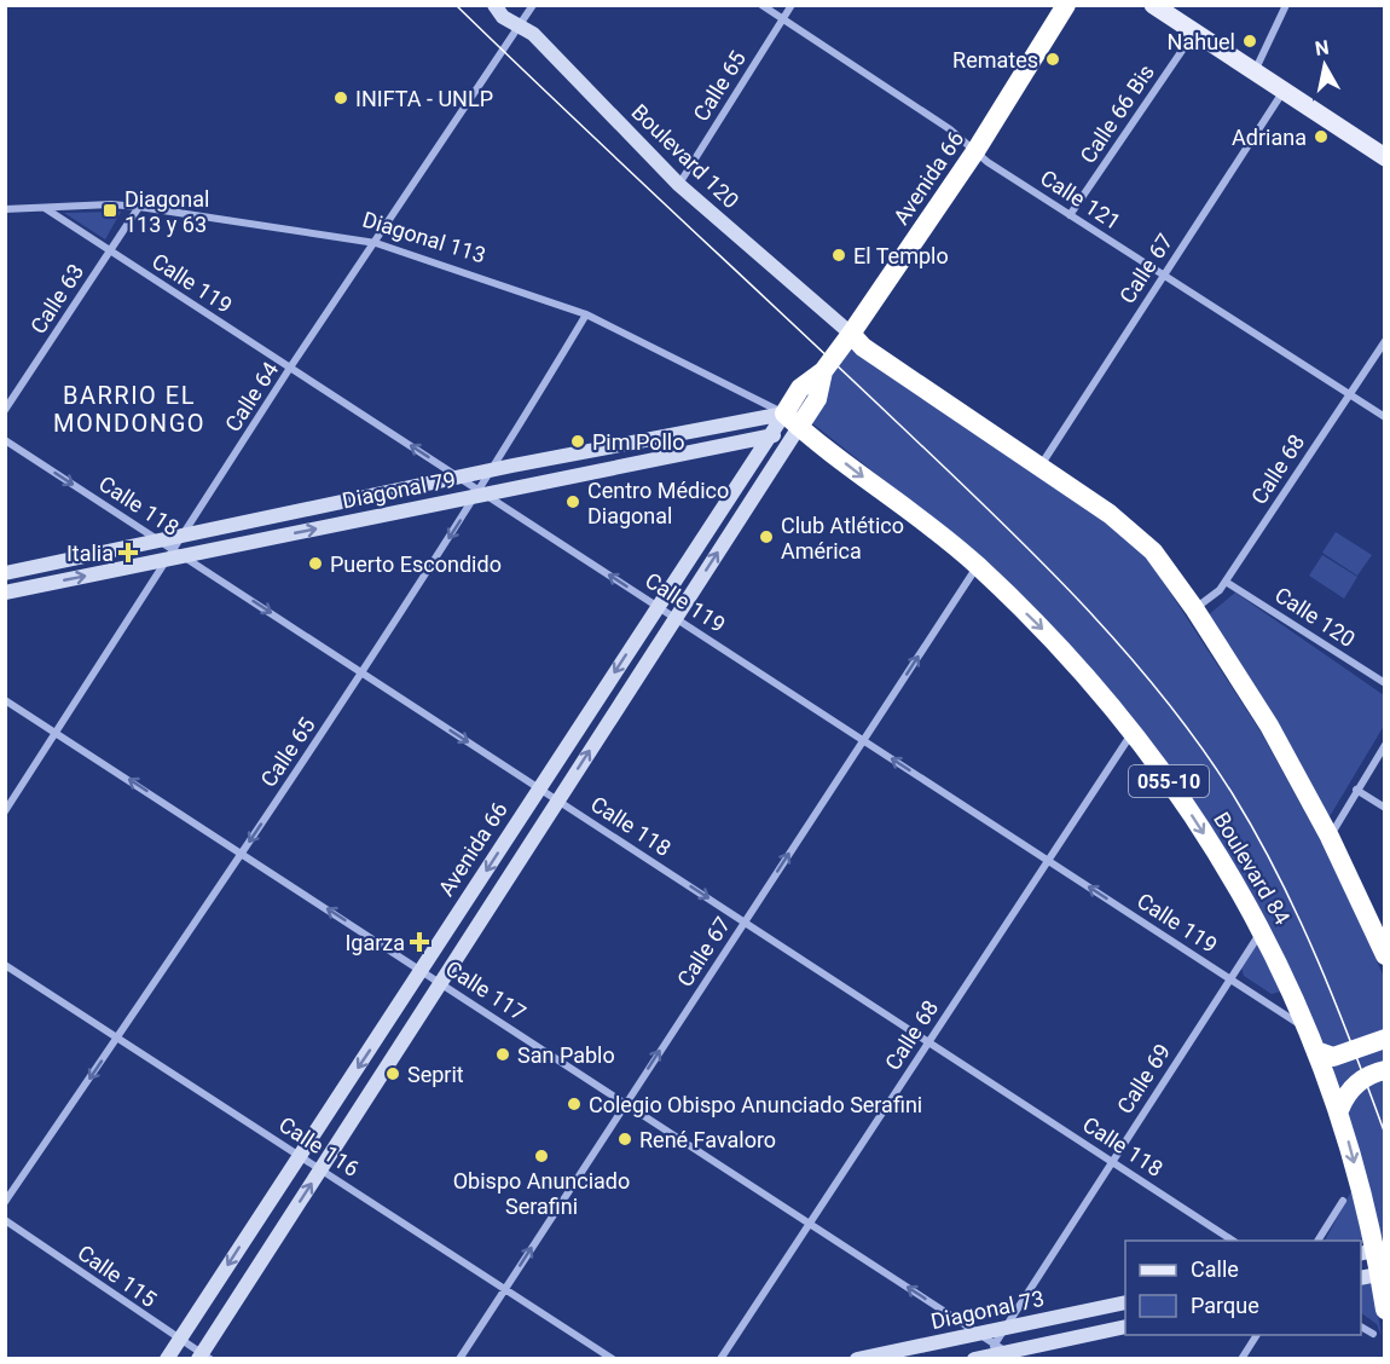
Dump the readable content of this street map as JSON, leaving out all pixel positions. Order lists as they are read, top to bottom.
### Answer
{
  "streets": {
    "highway": ["Avenida 66", "055-10", "Boulevard 84"],
    "main road": ["Boulevard 120", "Diagonal 79", "Diagonal 73"],
    "street": [
      "Calle 65",
      "Calle 66 Bis",
      "Calle 121",
      "Diagonal 113",
      "Calle 67",
      "Calle 119",
      "Calle 63",
      "Calle 64",
      "Calle 68",
      "Calle 118",
      "Calle 120",
      "Calle 117",
      "Calle 69",
      "Calle 116",
      "Calle 115"
    ]
  },
  "crossings": [
    ["Calle 65", "Boulevard 120"],
    ["Calle 65", "Calle 121"],
    ["Calle 65", "Diagonal 113"],
    ["Calle 65", "Calle 119"],
    ["Calle 65", "Diagonal 79"],
    ["Calle 65", "Calle 118"],
    ["Calle 65", "Calle 117"],
    ["Calle 65", "Calle 116"],
    ["Calle 66 Bis", "Calle 121"],
    ["Boulevard 120", "Avenida 66"],
    ["Boulevard 120", "Calle 64"],
    ["Avenida 66", "Calle 121"],
    ["Avenida 66", "Diagonal 113"],
    ["Avenida 66", "Calle 119"],
    ["Avenida 66", "Diagonal 79"],
    ["Avenida 66", "Calle 118"],
    ["Avenida 66", "Boulevard 84"],
    ["Avenida 66", "Calle 117"],
    ["Avenida 66", "Calle 116"],
    ["Avenida 66", "Calle 115"],
    ["Calle 121", "Calle 67"],
    ["Calle 121", "Calle 68"],
    ["Diagonal 113", "Calle 119"],
    ["Diagonal 113", "Calle 63"],
    ["Diagonal 113", "Calle 64"],
    ["Diagonal 113", "Diagonal 79"],
    ["Diagonal 113", "Boulevard 84"],
    ["Calle 67", "Calle 119"],
    ["Calle 67", "Calle 118"],
    ["Calle 67", "Boulevard 84"],
    ["Calle 67", "Calle 117"],
    ["Calle 67", "Calle 116"],
    ["Calle 119", "Calle 63"],
    ["Calle 119", "Calle 64"],
    ["Calle 119", "Calle 68"],
    ["Calle 119", "Diagonal 79"],
    ["Calle 119", "Boulevard 84"],
    ["Calle 119", "Calle 69"],
    ["Calle 64", "Diagonal 79"],
    ["Calle 64", "Calle 118"],
    ["Calle 64", "Calle 117"],
    ["Calle 68", "Calle 118"],
    ["Calle 68", "Calle 120"],
    ["Calle 68", "Boulevard 84"],
    ["Calle 68", "Calle 117"],
    ["Diagonal 79", "Calle 118"],
    ["Diagonal 79", "Boulevard 84"],
    ["Calle 118", "Calle 69"],
    ["Boulevard 84", "Calle 69"],
    ["Calle 117", "Calle 69"],
    ["Calle 117", "Diagonal 73"],
    ["Calle 69", "Diagonal 73"]
  ],
  "one_way": [
    "Calle 65",
    "Calle 67",
    "Calle 119",
    "Calle 118",
    "Calle 117"
  ],
  "districts": ["BARRIO EL MONDONGO"],
  "places": {
    "other": [
      "Nahuel",
      "Remates",
      "INIFTA - UNLP",
      "Adriana",
      "El Templo",
      "Pim Pollo",
      "Centro Médico Diagonal",
      "Club Atlético América",
      "Puerto Escondido",
      "San Pablo",
      "Seprit",
      "Colegio Obispo Anunciado Serafini",
      "René Favaloro",
      "Obispo Anunciado Serafini"
    ],
    "transit": ["Diagonal 113 y 63"],
    "health": ["Italia", "Igarza"]
  },
  "legend": ["Calle", "Parque"],
  "north": "top"
}
